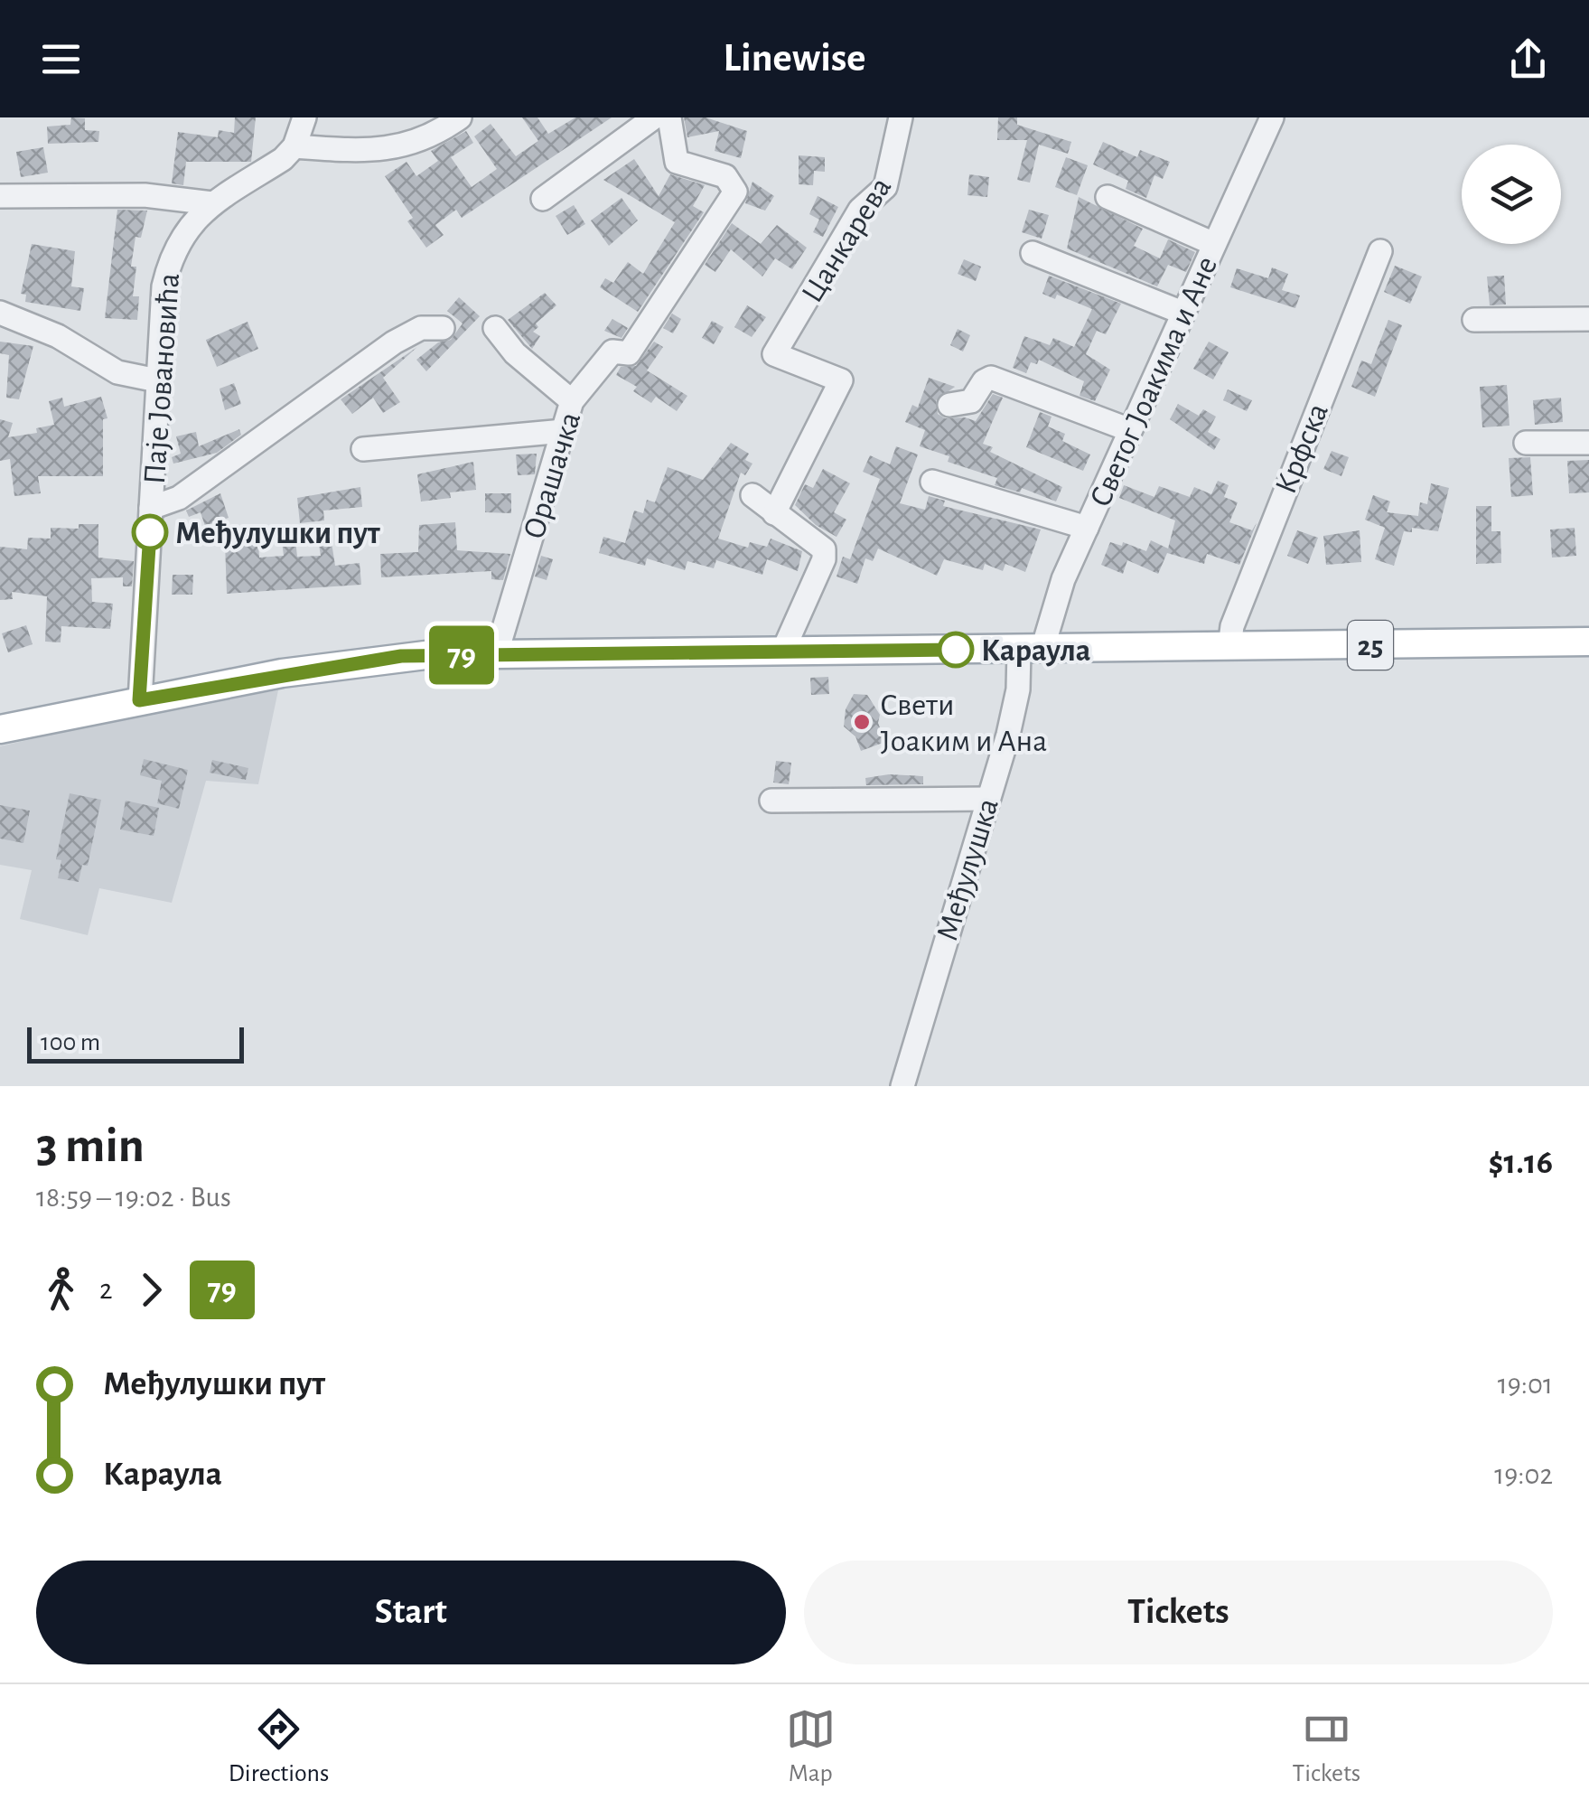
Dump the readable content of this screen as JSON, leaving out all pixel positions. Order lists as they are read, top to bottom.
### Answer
{
  "streets": {
    "main road": ["25"],
    "street": [
      "Цанкарева",
      "Паје Јовановића",
      "Светог Јоакима и Ане",
      "Крфска",
      "Орашачка",
      "Међулушка"
    ]
  },
  "crossings": [
    ["Паје Јовановића", "25"],
    ["Светог Јоакима и Ане", "25"],
    ["Светог Јоакима и Ане", "Међулушка"],
    ["Крфска", "25"],
    ["Орашачка", "25"],
    ["25", "Међулушка"]
  ],
  "places": ["Међулушки пут", "Караула", "Свети Јоаким и Ана"],
  "lines": ["bus line 79"],
  "scale_bar": "100 m",
  "page": {
    "header": "Linewise",
    "on_map": "79",
    "scale": "100 m",
    "heading": ["3 min", "18:59 – 19:02 · Bus", "$1.16"],
    "legs": ["2", "79"],
    "list": [
      {
        "name": "Међулушки пут",
        "value": "19:01"
      },
      {
        "name": "Караула",
        "value": "19:02"
      }
    ],
    "buttons": ["Start", "Tickets"],
    "tabs": ["Directions", "Map", "Tickets"]
  }
}
